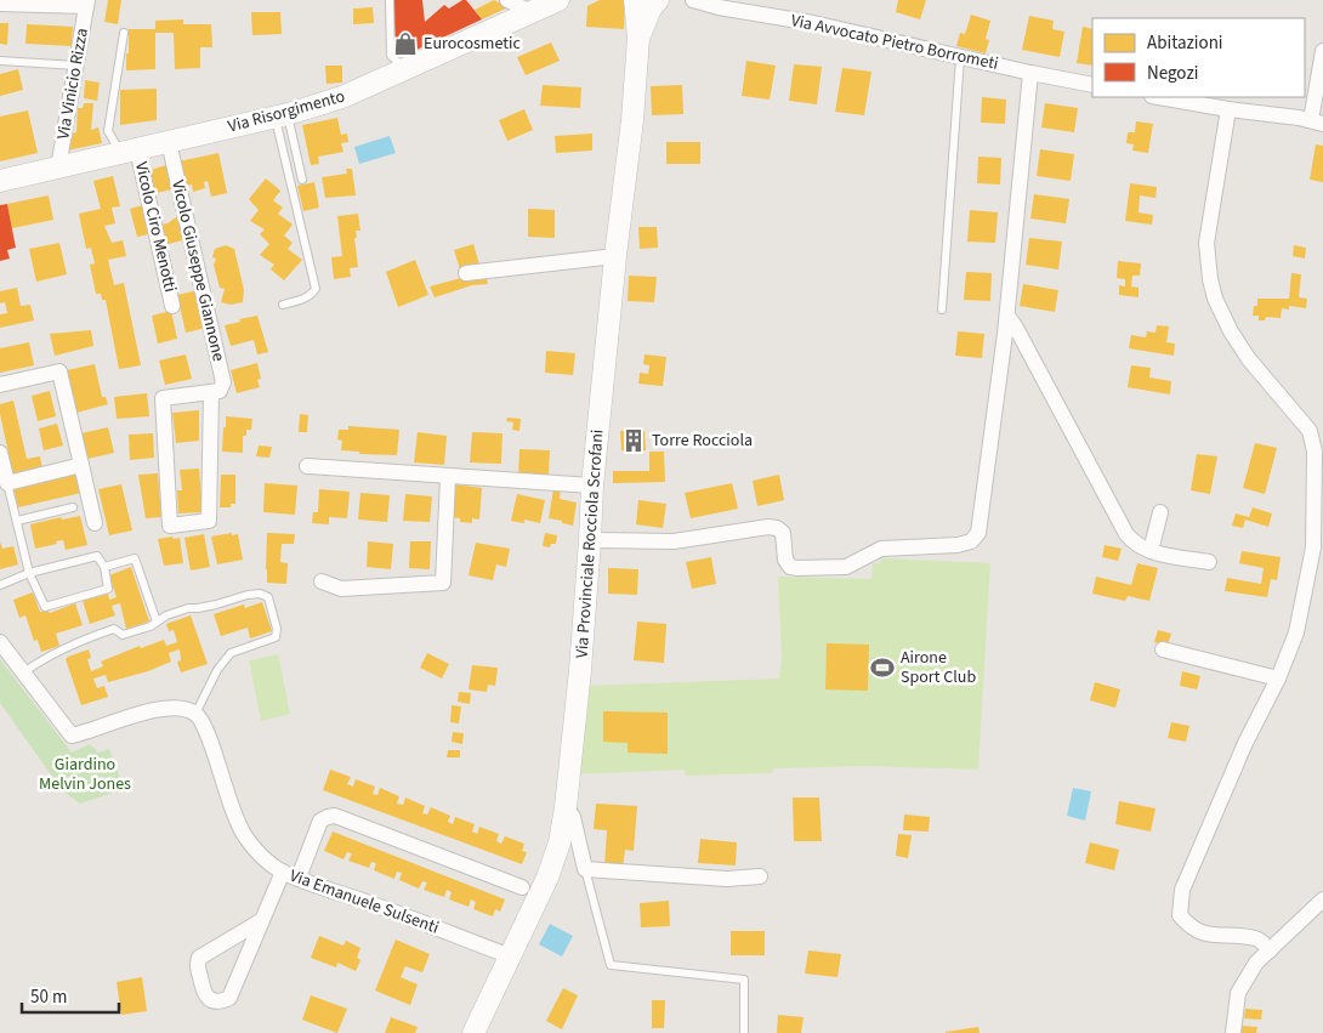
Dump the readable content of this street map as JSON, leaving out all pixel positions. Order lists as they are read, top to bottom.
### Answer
{
  "streets": {
    "street": [
      "Via Avvocato Pietro Borrometi",
      "Via Vinicio Rizza",
      "Via Risorgimento",
      "Vicolo Ciro Menotti",
      "Vicolo Giuseppe Giannone",
      "Via Provinciale Rocciola Scrofani",
      "Via Emanuele Sulsenti"
    ]
  },
  "crossings": [
    ["Via Vinicio Rizza", "Via Risorgimento"],
    ["Via Risorgimento", "Vicolo Ciro Menotti"],
    ["Via Risorgimento", "Vicolo Giuseppe Giannone"],
    ["Via Provinciale Rocciola Scrofani", "Via Emanuele Sulsenti"]
  ],
  "parks": ["Giardino Melvin Jones"],
  "places": {
    "shop": ["Eurocosmetic"],
    "building": ["Torre Rocciola"],
    "sports": ["Airone Sport Club"]
  },
  "legend": ["Abitazioni", "Negozi"],
  "scale_bar": "50 m"
}
